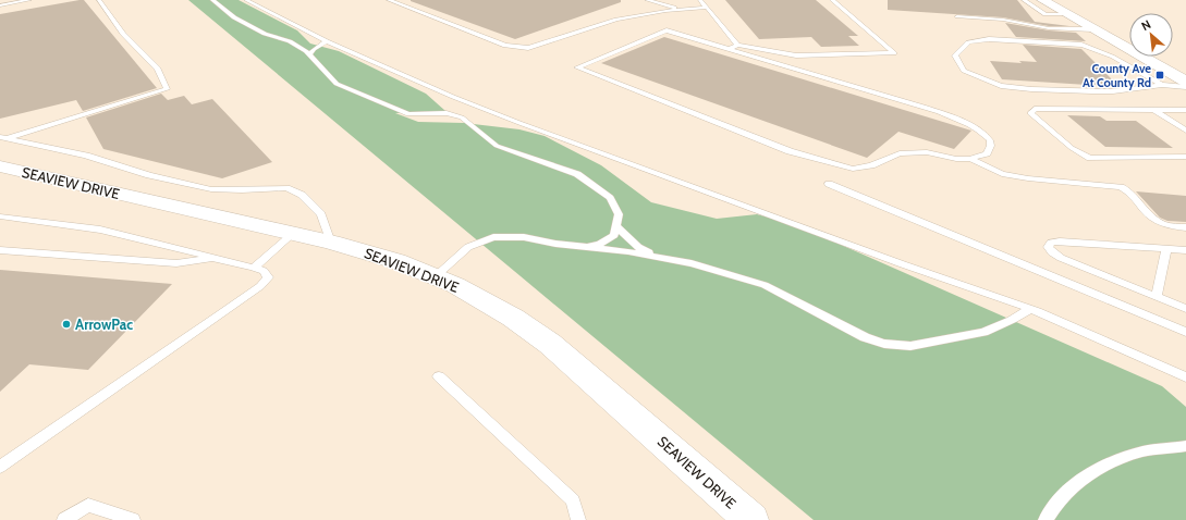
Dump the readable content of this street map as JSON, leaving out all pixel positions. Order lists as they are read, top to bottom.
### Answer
{
  "streets": {
    "main road": ["SEAVIEW DRIVE"]
  },
  "places": {
    "transit": ["County Ave At County Rd"],
    "other": ["ArrowPac"]
  },
  "north": "top left"
}
